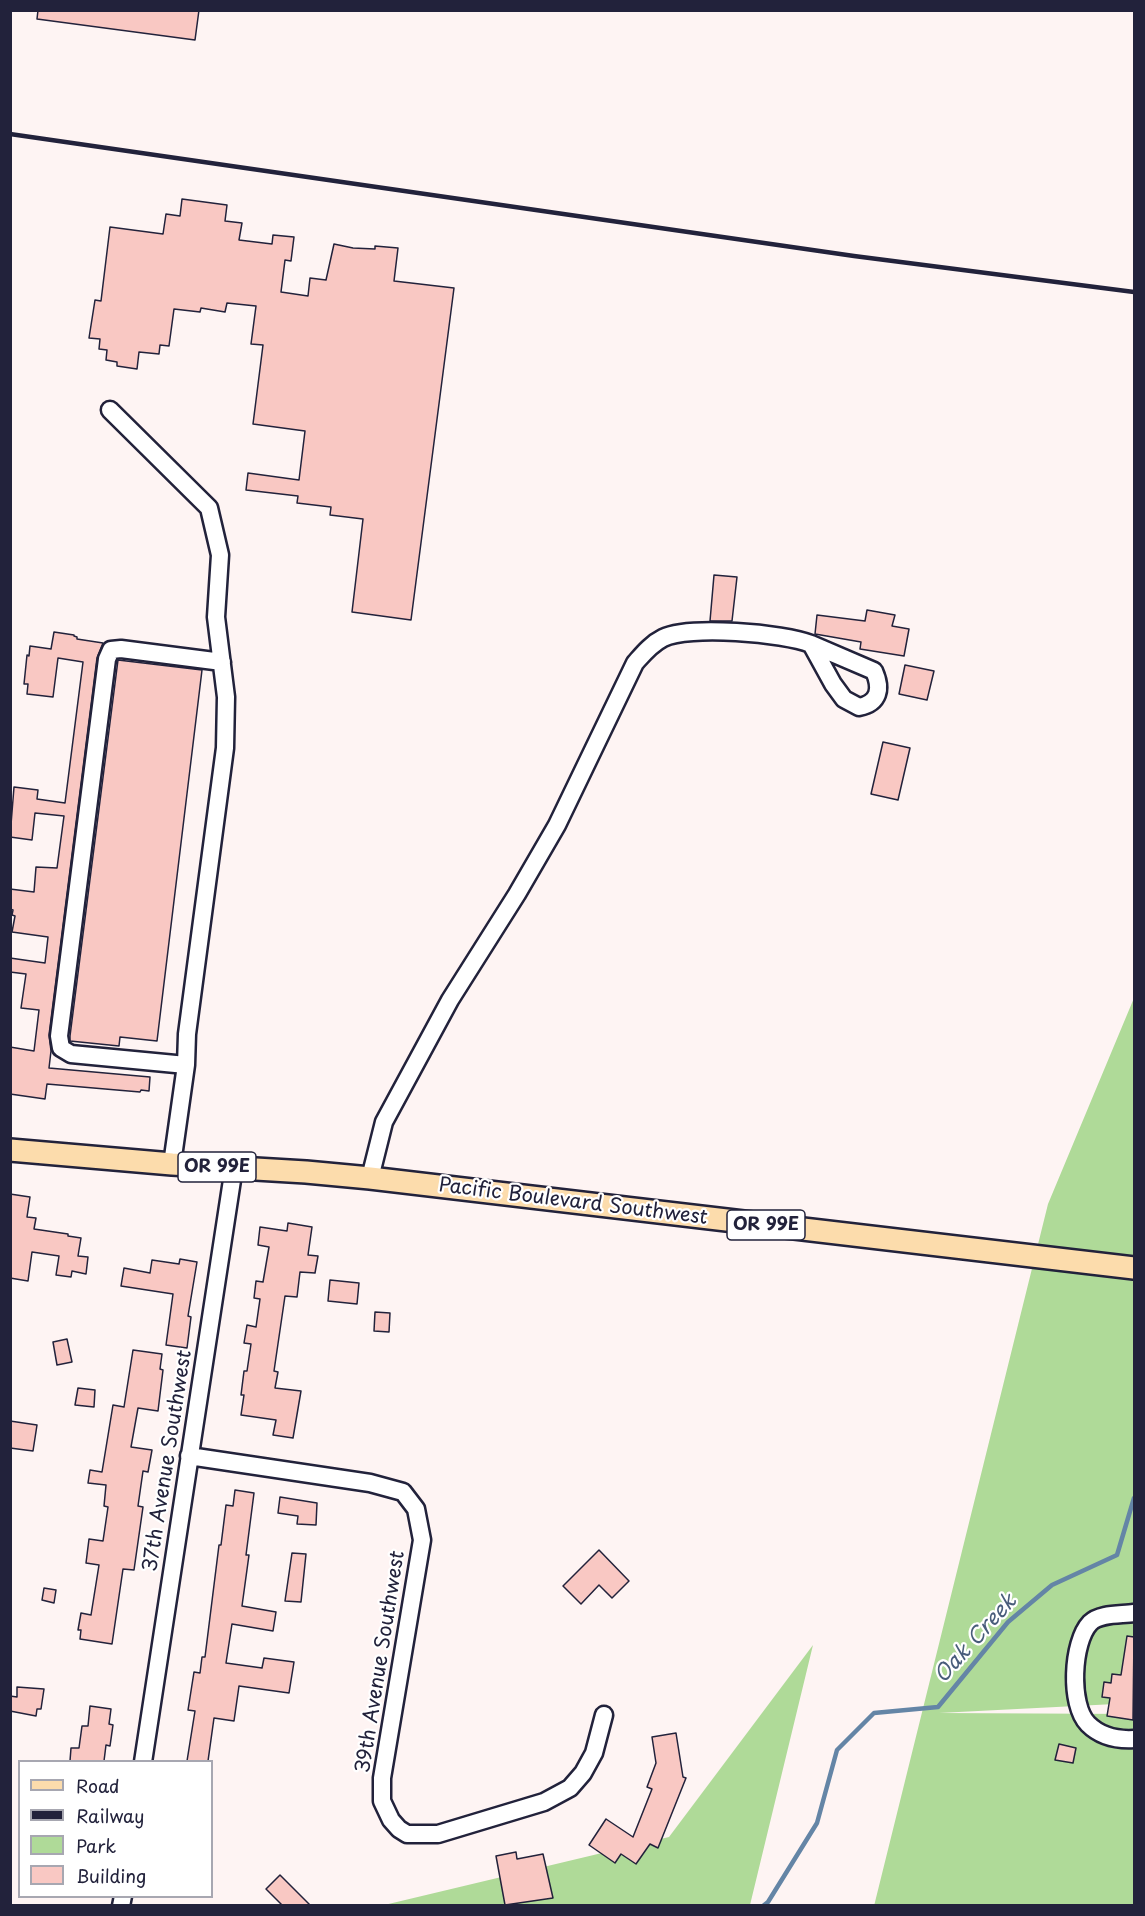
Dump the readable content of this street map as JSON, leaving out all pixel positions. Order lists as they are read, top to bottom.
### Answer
{
  "streets": {
    "main road": ["OR 99E", "Pacific Boulevard Southwest"],
    "street": ["37th Avenue Southwest", "39th Avenue Southwest"]
  },
  "crossings": [
    ["Pacific Boulevard Southwest", "37th Avenue Southwest"],
    ["37th Avenue Southwest", "39th Avenue Southwest"]
  ],
  "water": ["Oak Creek"],
  "legend": [
    "Road",
    "Railway",
    "Park",
    "Building"
  ]
}
